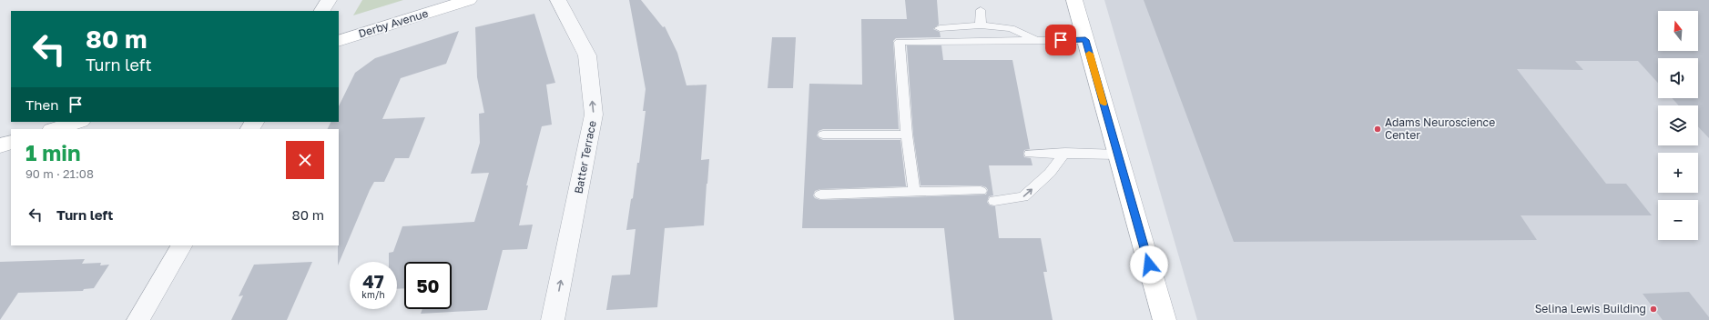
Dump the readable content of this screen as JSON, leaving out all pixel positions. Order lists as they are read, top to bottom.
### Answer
{
  "streets": {
    "main road": ["Derby Avenue"],
    "street": ["Batter Terrace"]
  },
  "one_way": ["Batter Terrace"],
  "places": ["Adams Neuroscience Center", "Selina Lewis Building"],
  "north": "top",
  "page": {
    "map_buttons": ["+", "−"],
    "turn": ["80 m", "Turn left"],
    "then": "Then",
    "heading": ["1 min", "90 m · 21:08"],
    "list": [
      {
        "name": "Turn left",
        "value": "80 m"
      }
    ],
    "speed": "47 km/h",
    "limit": "50"
  }
}
